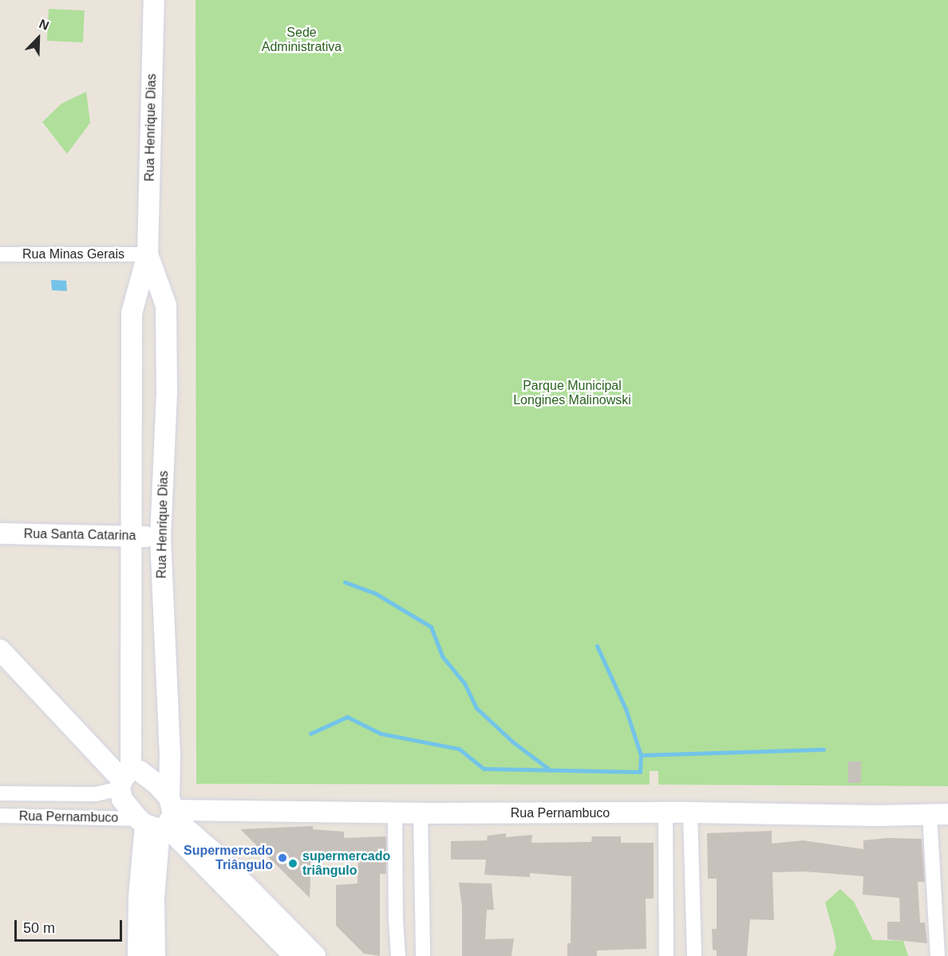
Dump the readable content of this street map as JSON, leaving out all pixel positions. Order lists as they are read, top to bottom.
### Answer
{
  "streets": {
    "street": [
      "Rua Henrique Dias",
      "Rua Minas Gerais",
      "Rua Santa Catarina",
      "Rua Pernambuco"
    ]
  },
  "crossings": [
    ["Rua Henrique Dias", "Rua Minas Gerais"],
    ["Rua Henrique Dias", "Rua Santa Catarina"],
    ["Rua Henrique Dias", "Rua Pernambuco"]
  ],
  "parks": ["Sede Administrativa", "Parque Municipal Longines Malinowski"],
  "places": ["Supermercado Triângulo", "supermercado triângulo"],
  "scale_bar": "50 m",
  "north": "top right"
}
